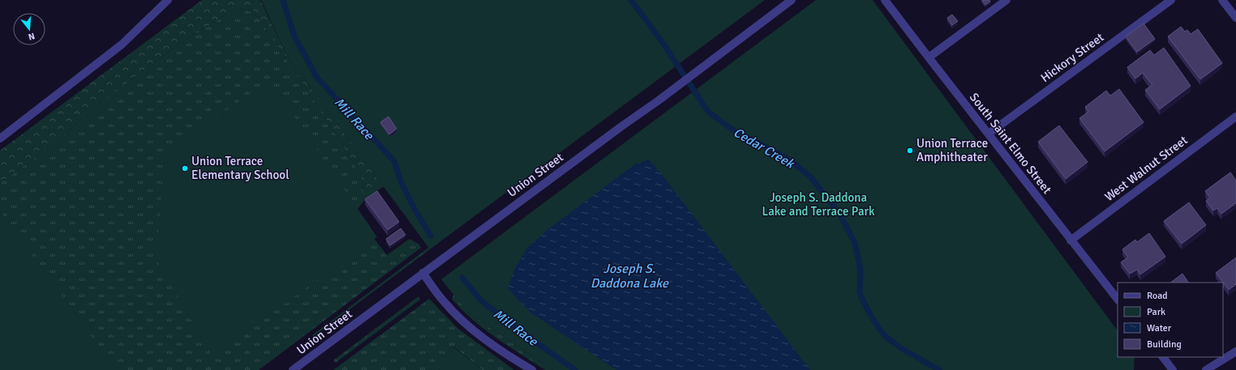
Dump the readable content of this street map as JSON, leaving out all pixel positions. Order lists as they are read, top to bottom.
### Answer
{
  "streets": {
    "street": [
      "Hickory Street",
      "South Saint Elmo Street",
      "West Walnut Street",
      "Union Street"
    ]
  },
  "crossings": [
    ["Hickory Street", "South Saint Elmo Street"],
    ["South Saint Elmo Street", "West Walnut Street"]
  ],
  "water": ["Mill Race", "Cedar Creek", "Joseph S. Daddona Lake"],
  "parks": ["Joseph S. Daddona Lake and Terrace Park"],
  "places": ["Union Terrace Amphitheater", "Union Terrace Elementary School"],
  "legend": [
    "Road",
    "Park",
    "Water",
    "Building"
  ],
  "north": "bottom"
}
